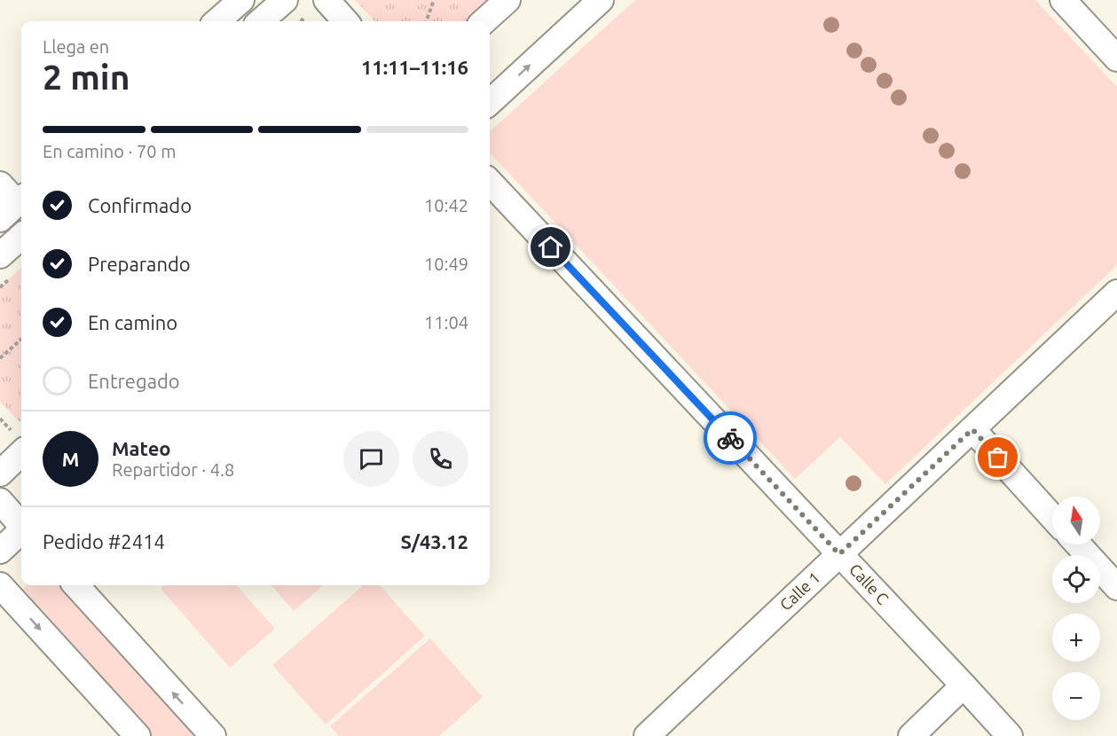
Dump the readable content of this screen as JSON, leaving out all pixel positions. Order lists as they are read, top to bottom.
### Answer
{
  "streets": {
    "street": ["Calle C", "Calle 1"]
  },
  "crossings": [
    ["Calle C", "Calle 1"]
  ],
  "north": "top",
  "page": {
    "heading": ["2 min", "Llega en", "11:11–11:16"],
    "panel": [
      "Mateo",
      "Repartidor · 4.8",
      "Pedido #2414",
      "S/43.12"
    ],
    "bar": "En camino · 70 m",
    "list": [
      ["Confirmado", "10:42"],
      ["Preparando", "10:49"],
      ["En camino", "11:04"],
      "Entregado"
    ],
    "round": "M",
    "map_buttons": ["+", "−"]
  }
}
